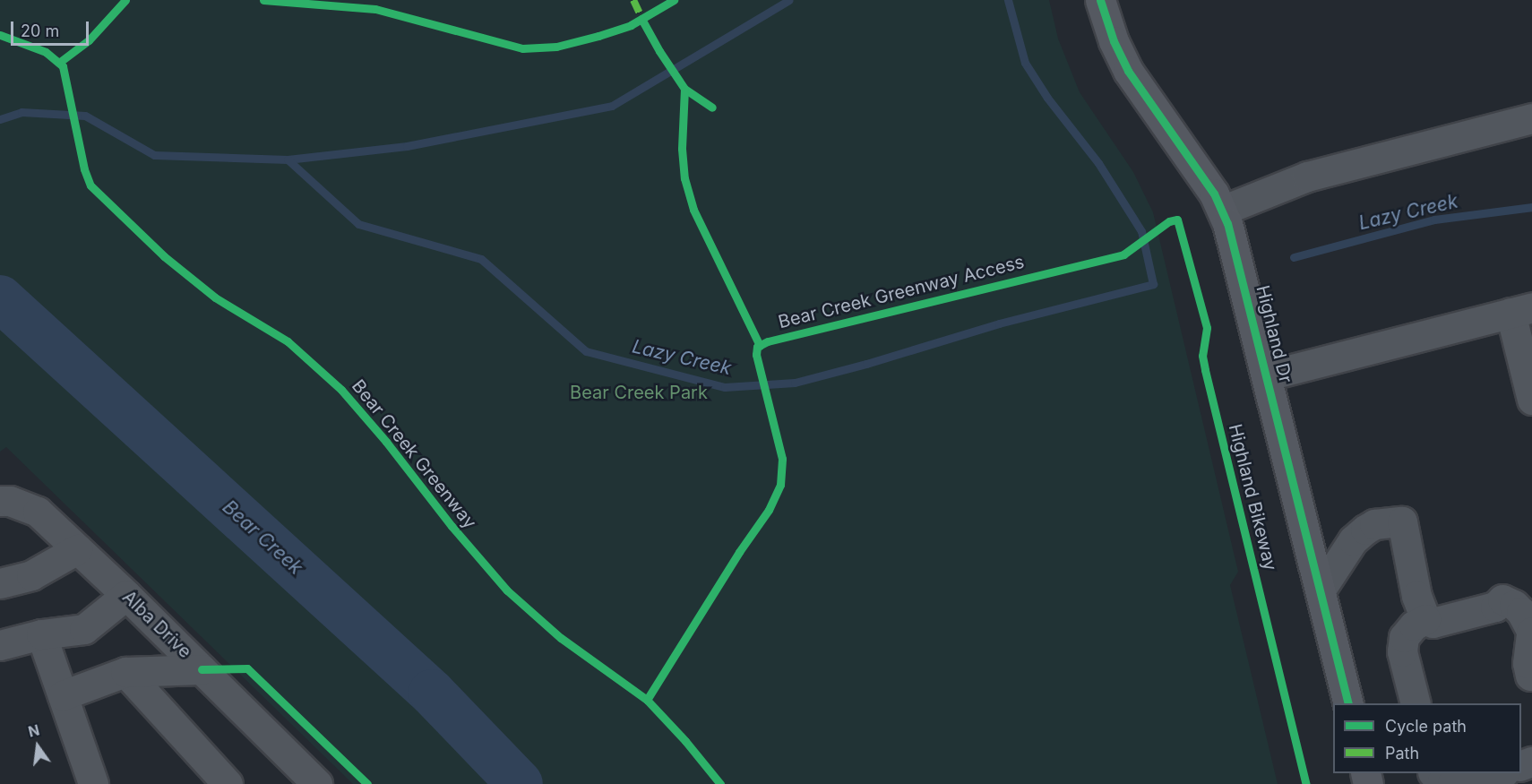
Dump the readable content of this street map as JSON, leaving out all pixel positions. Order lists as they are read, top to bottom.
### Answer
{
  "streets": {
    "main road": ["Highland Dr"],
    "street": ["Alba Drive"],
    "cycle path": ["Bear Creek Greenway Access", "Bear Creek Greenway"]
  },
  "water": ["Lazy Creek", "Bear Creek"],
  "parks": ["Bear Creek Park"],
  "legend": ["Cycle path", "Path"],
  "scale_bar": "20 m",
  "north": "top"
}
